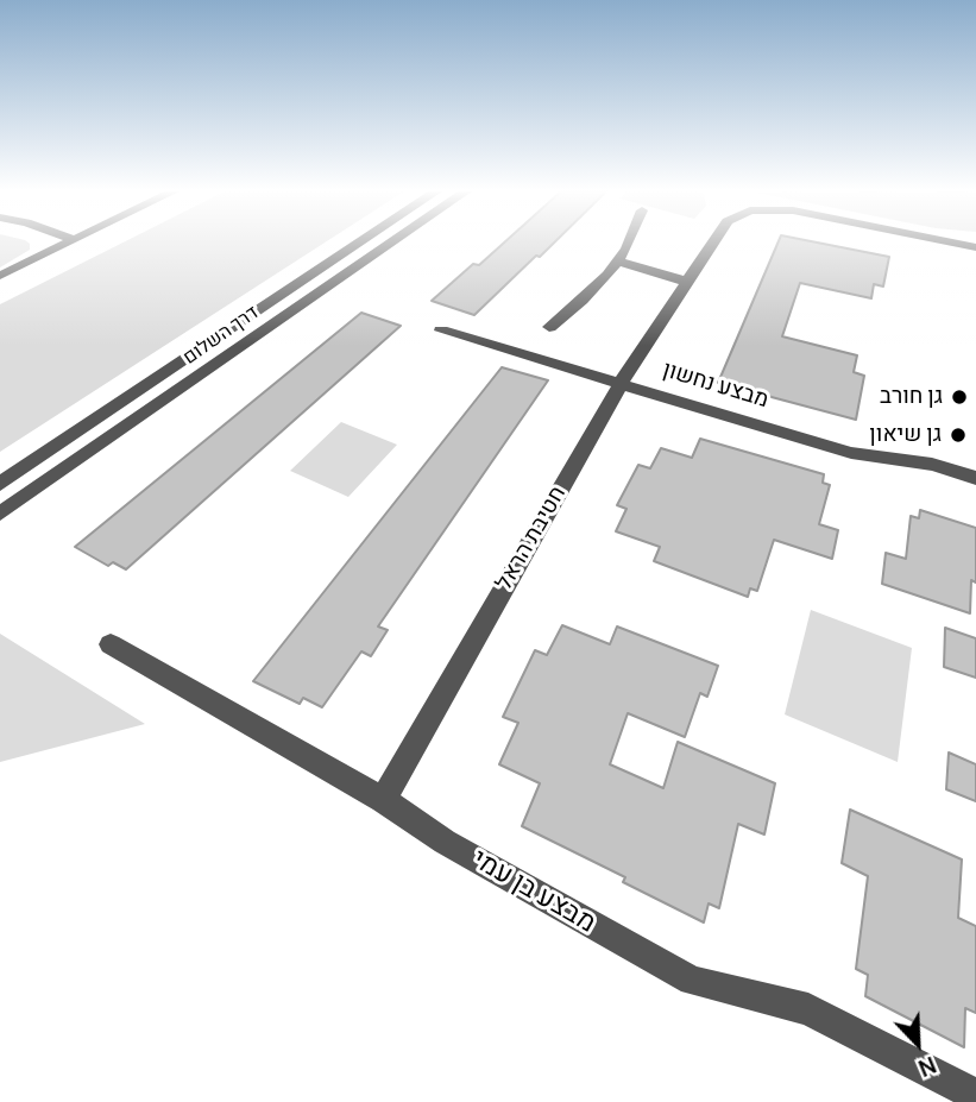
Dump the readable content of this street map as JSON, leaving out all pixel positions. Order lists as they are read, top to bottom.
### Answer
{
  "streets": {
    "street": [
      "דרך השלום",
      "מבצע נחשון",
      "חטיבת הראל",
      "מבצע בן עמי"
    ]
  },
  "crossings": [
    ["מבצע נחשון", "חטיבת הראל"],
    ["חטיבת הראל", "מבצע בן עמי"]
  ],
  "places": ["גן חורב", "גן שיאון"],
  "north": "bottom right"
}
